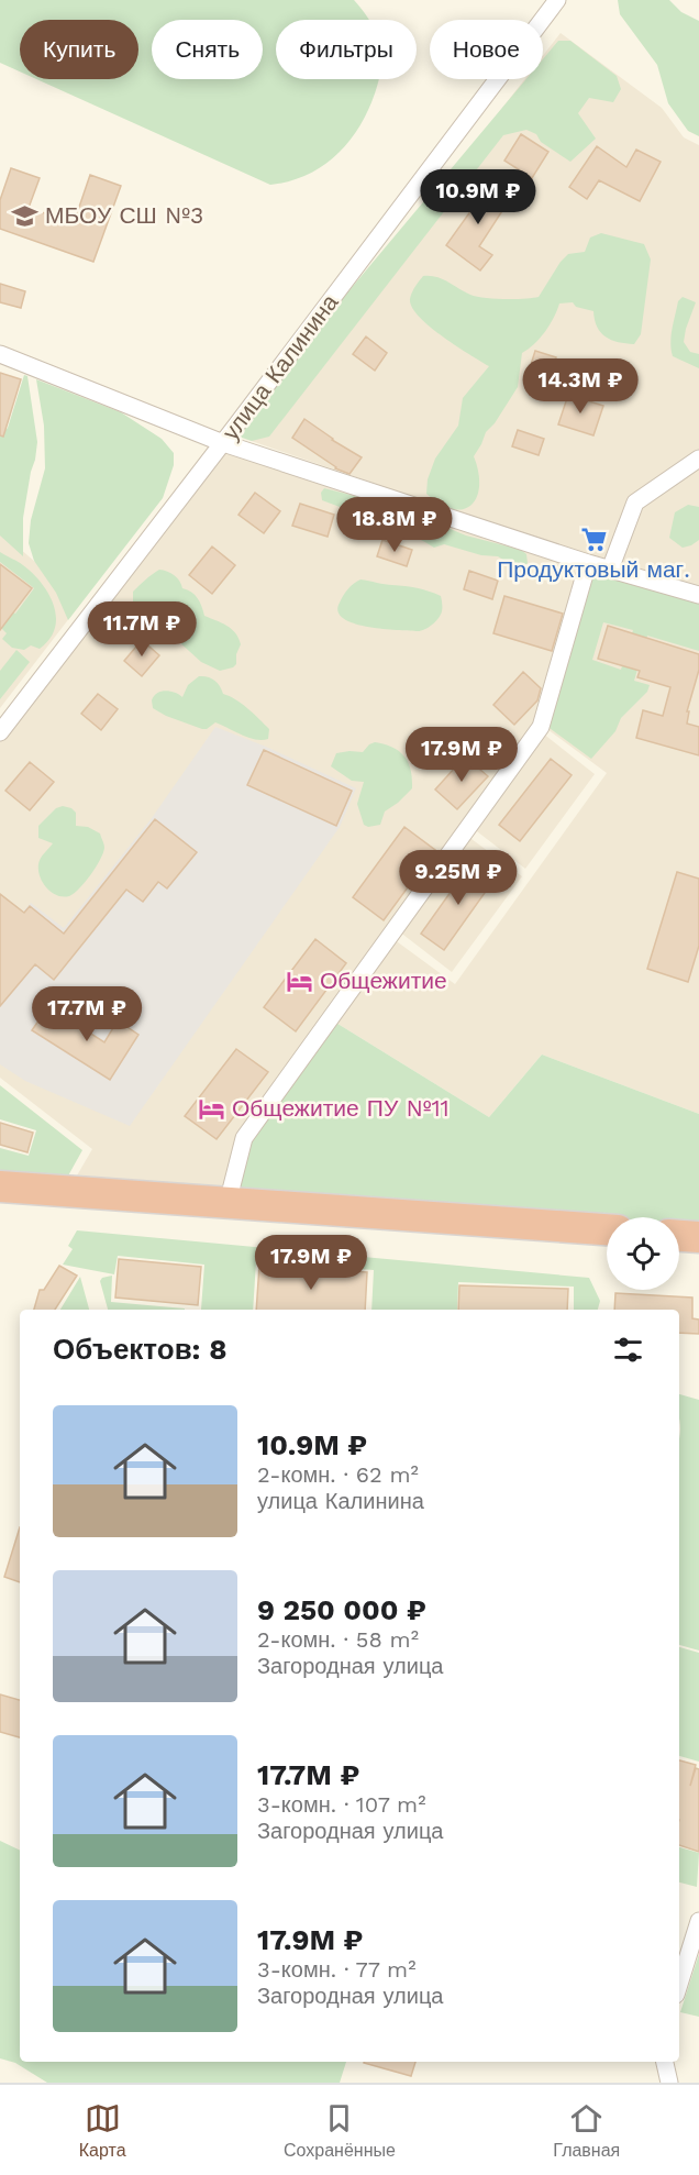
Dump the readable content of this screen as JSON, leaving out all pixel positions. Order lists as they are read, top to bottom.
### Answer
{
  "streets": {
    "street": ["улица Калинина"]
  },
  "places": {
    "school or university": ["МБОУ СШ №3"],
    "supermarket": ["Продуктовый маг."],
    "hotel": ["Общежитие", "Общежитие ПУ №11"]
  },
  "page": {
    "chip": [
      "Купить",
      "Снять",
      "Фильтры",
      "Новое"
    ],
    "price": [
      "10.9M ₽",
      "14.3M ₽",
      "18.8M ₽",
      "11.7M ₽",
      "17.9M ₽",
      "9.25M ₽",
      "17.7M ₽",
      "17.9M ₽"
    ],
    "heading": "Объектов: 8",
    "list": [
      {
        "name": "10.9M ₽",
        "note": "2-комн. · 62 m² · улица Калинина"
      },
      {
        "name": "9 250 000 ₽",
        "note": "2-комн. · 58 m² · Загородная улица"
      },
      {
        "name": "17.7M ₽",
        "note": "3-комн. · 107 m² · Загородная улица"
      },
      {
        "name": "17.9M ₽",
        "note": "3-комн. · 77 m² · Загородная улица"
      }
    ],
    "tabs": ["Карта", "Сохранённые", "Главная"]
  }
}
